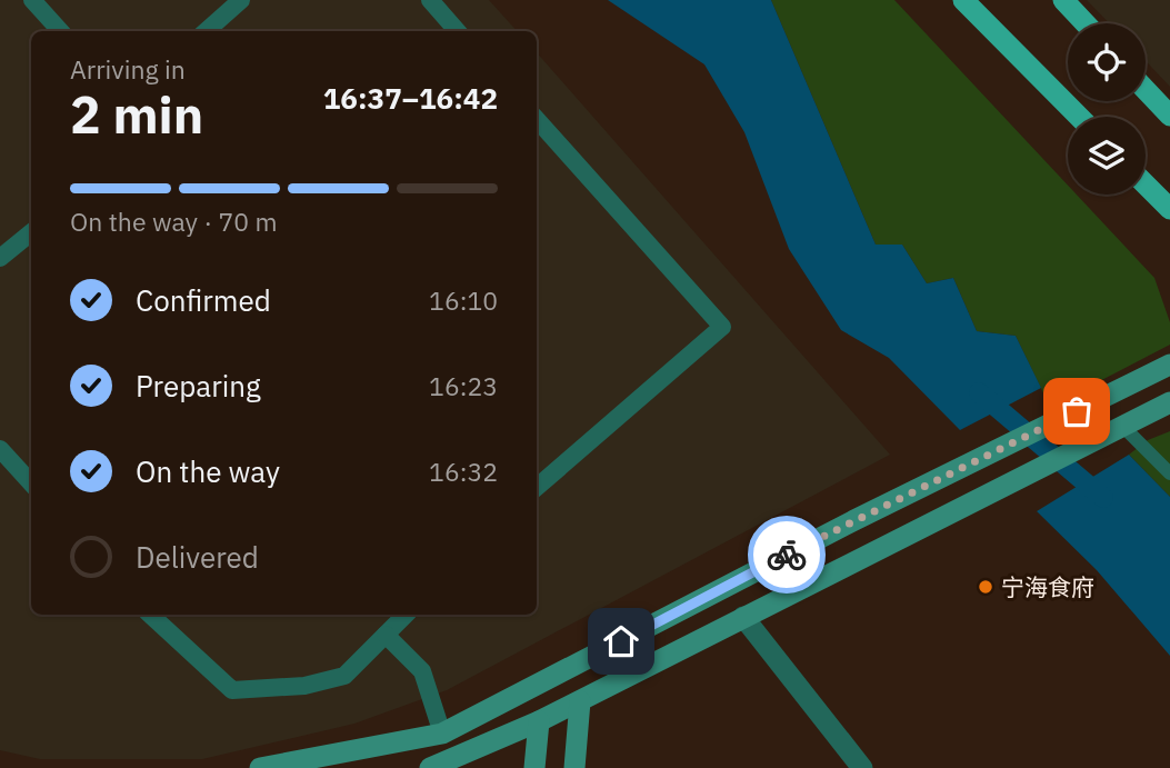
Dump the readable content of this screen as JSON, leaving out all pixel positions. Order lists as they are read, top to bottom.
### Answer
{
  "places": ["宁海食府"],
  "page": {
    "heading": ["2 min", "Arriving in", "16:37–16:42"],
    "bar": "On the way · 70 m",
    "list": [
      ["Confirmed", "16:10"],
      ["Preparing", "16:23"],
      ["On the way", "16:32"],
      "Delivered"
    ]
  }
}
